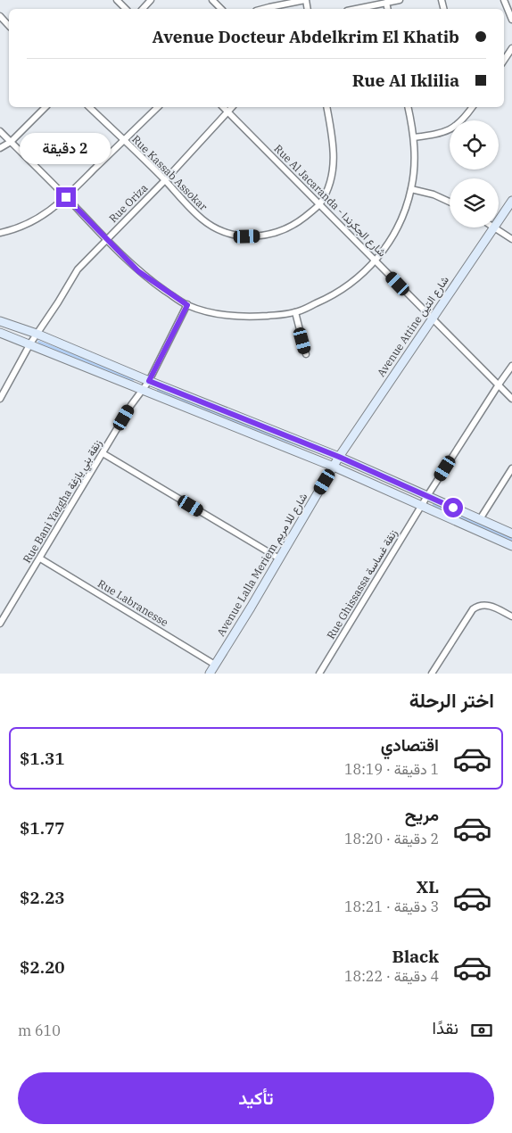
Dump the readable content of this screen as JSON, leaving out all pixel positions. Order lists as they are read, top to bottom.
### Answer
{
  "streets": {
    "main road": ["Avenue Attine شارع التين", "Avenue Lalla Meriem شارع للا مريم"],
    "street": [
      "Rue Kassab Assokar",
      "Rue Al Jacaranda - شارع الجكرندا",
      "Rue Oriza",
      "Rue Bani Yazgha زنقة بني يازغة",
      "Rue Ghissassa زنقة غساسة",
      "Rue Labranesse"
    ]
  },
  "crossings": [
    ["Rue Kassab Assokar", "Rue Al Jacaranda - شارع الجكرندا"],
    ["Rue Kassab Assokar", "Rue Oriza"],
    ["Rue Al Jacaranda - شارع الجكرندا", "Rue Oriza"],
    ["Rue Al Jacaranda - شارع الجكرندا", "Avenue Attine شارع التين"],
    ["Rue Al Jacaranda - شارع الجكرندا", "Rue Ghissassa زنقة غساسة"],
    ["Avenue Attine شارع التين", "Avenue Lalla Meriem شارع للا مريم"],
    ["Rue Bani Yazgha زنقة بني يازغة", "Rue Labranesse"],
    ["Avenue Lalla Meriem شارع للا مريم", "Rue Labranesse"]
  ],
  "page": {
    "banner": ["Avenue Docteur Abdelkrim El Khatib", "Rue Al Iklilia"],
    "bubble": "2 دقيقة",
    "heading": "اختر الرحلة",
    "list": [
      {
        "name": "اقتصادي",
        "note": "1 دقيقة · 18:19",
        "value": "$1.31"
      },
      {
        "name": "مريح",
        "note": "2 دقيقة · 18:20",
        "value": "$1.77"
      },
      {
        "name": "XL",
        "note": "3 دقيقة · 18:21",
        "value": "$2.23"
      },
      {
        "name": "Black",
        "note": "4 دقيقة · 18:22",
        "value": "$2.20"
      }
    ],
    "pay": ["نقدًا", "610 m"],
    "buttons": "تأكيد"
  }
}
